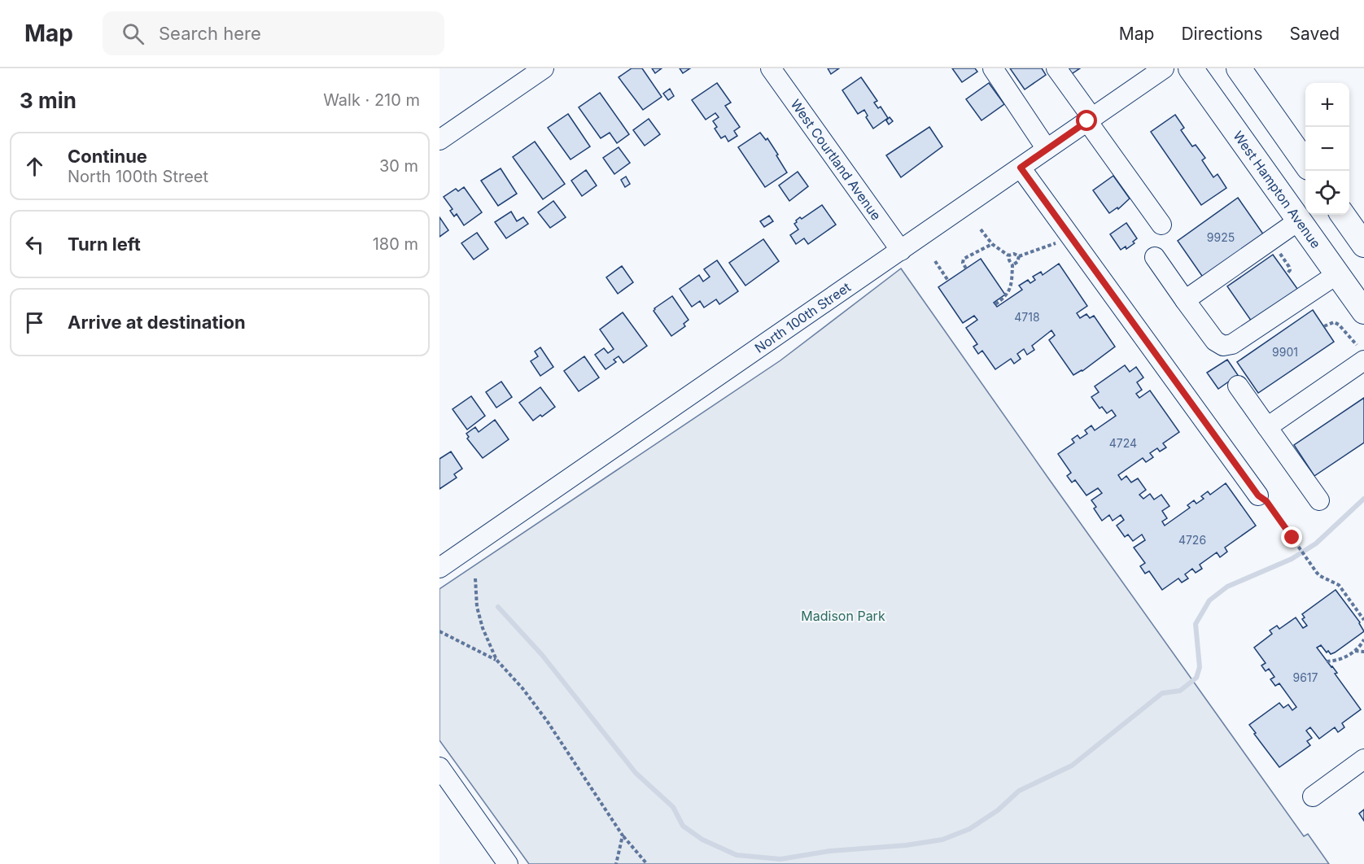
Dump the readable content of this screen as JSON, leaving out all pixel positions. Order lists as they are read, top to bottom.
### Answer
{
  "streets": {
    "main road": ["West Hampton Avenue"],
    "street": ["West Courtland Avenue", "North 100th Street"]
  },
  "crossings": [
    ["West Courtland Avenue", "North 100th Street"]
  ],
  "parks": ["Madison Park"],
  "house_numbers": [
    "9925",
    "4718",
    "9901",
    "4724",
    "4726",
    "9617"
  ],
  "page": {
    "header": "Map",
    "search": "Search here",
    "nav": ["Map", "Directions", "Saved"],
    "heading": ["3 min", "Walk · 210 m"],
    "map_buttons": ["+", "−"],
    "list": [
      ["Continue", "North 100th Street", "30 m"],
      ["Turn left", "180 m"],
      "Arrive at destination"
    ]
  }
}
